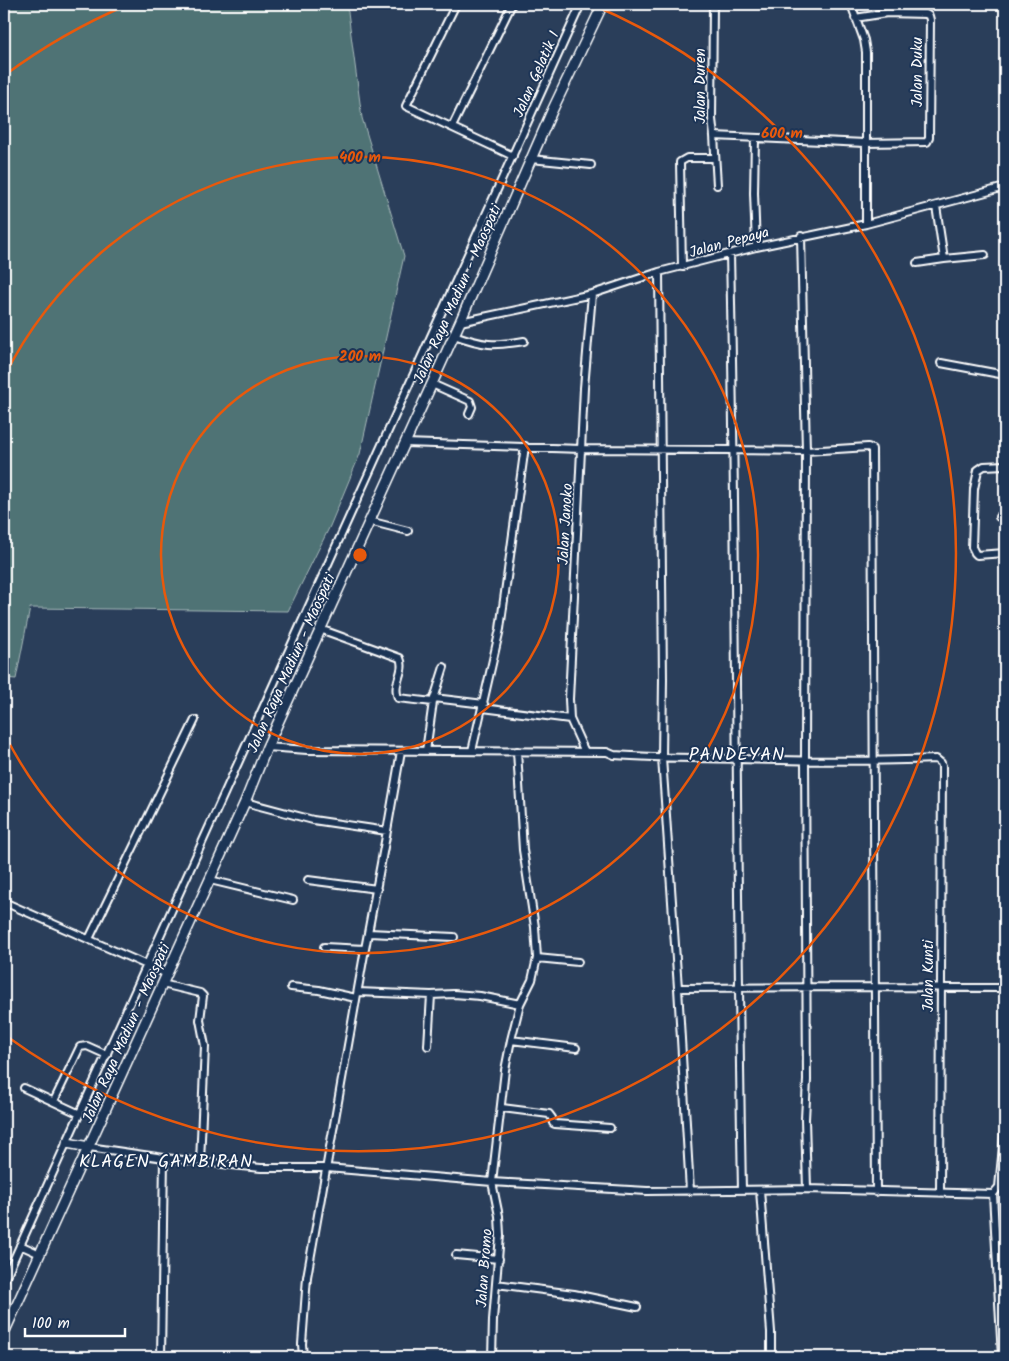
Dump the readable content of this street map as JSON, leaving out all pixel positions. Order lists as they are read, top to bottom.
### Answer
{
  "streets": {
    "highway": ["Jalan Raya Madiun - Maospati"],
    "street": [
      "Jalan Duku",
      "Jalan Gelatik I",
      "Jalan Duren",
      "Jalan Pepaya",
      "Jalan Janoko",
      "Jalan Kunti",
      "Jalan Bromo"
    ]
  },
  "crossings": [
    ["Jalan Duku", "Jalan Duren"],
    ["Jalan Pepaya", "Jalan Raya Madiun - Maospati"],
    ["Jalan Pepaya", "Jalan Janoko"]
  ],
  "districts": ["PANDEYAN", "KLAGEN GAMBIRAN"],
  "scale_bar": "100 m",
  "rings": ["600 m", "400 m", "200 m"]
}
